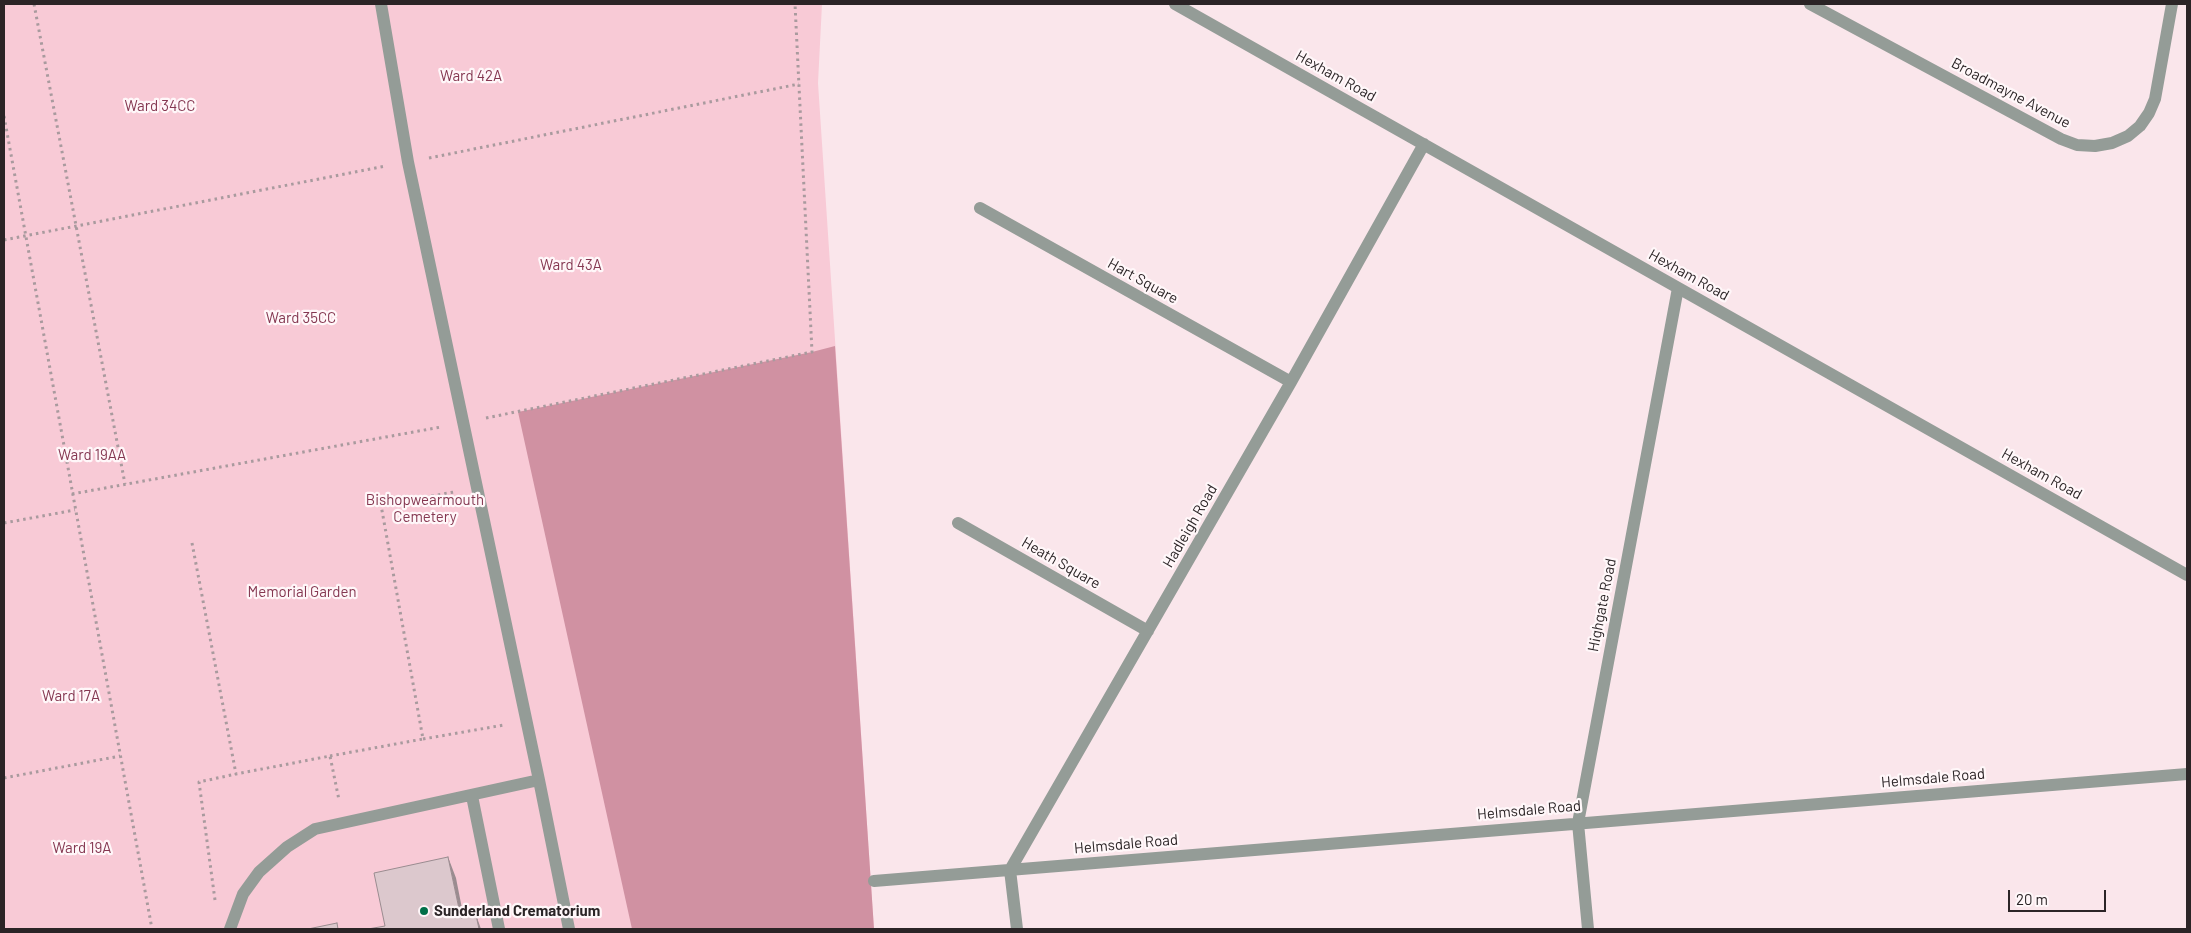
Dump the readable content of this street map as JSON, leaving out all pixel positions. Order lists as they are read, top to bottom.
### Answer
{
  "streets": {
    "street": [
      "Hexham Road",
      "Broadmayne Avenue",
      "Hart Square",
      "Hadleigh Road",
      "Heath Square",
      "Highgate Road",
      "Helmsdale Road"
    ]
  },
  "crossings": [
    ["Hexham Road", "Hadleigh Road"],
    ["Hexham Road", "Highgate Road"],
    ["Hart Square", "Hadleigh Road"],
    ["Hadleigh Road", "Heath Square"],
    ["Hadleigh Road", "Helmsdale Road"],
    ["Highgate Road", "Helmsdale Road"]
  ],
  "parks": [
    "Ward 42A",
    "Ward 34CC",
    "Ward 43A",
    "Ward 35CC",
    "Ward 19AA",
    "Bishopwearmouth Cemetery",
    "Memorial Garden",
    "Ward 17A",
    "Ward 19A"
  ],
  "places": ["Sunderland Crematorium"],
  "scale_bar": "20 m"
}
